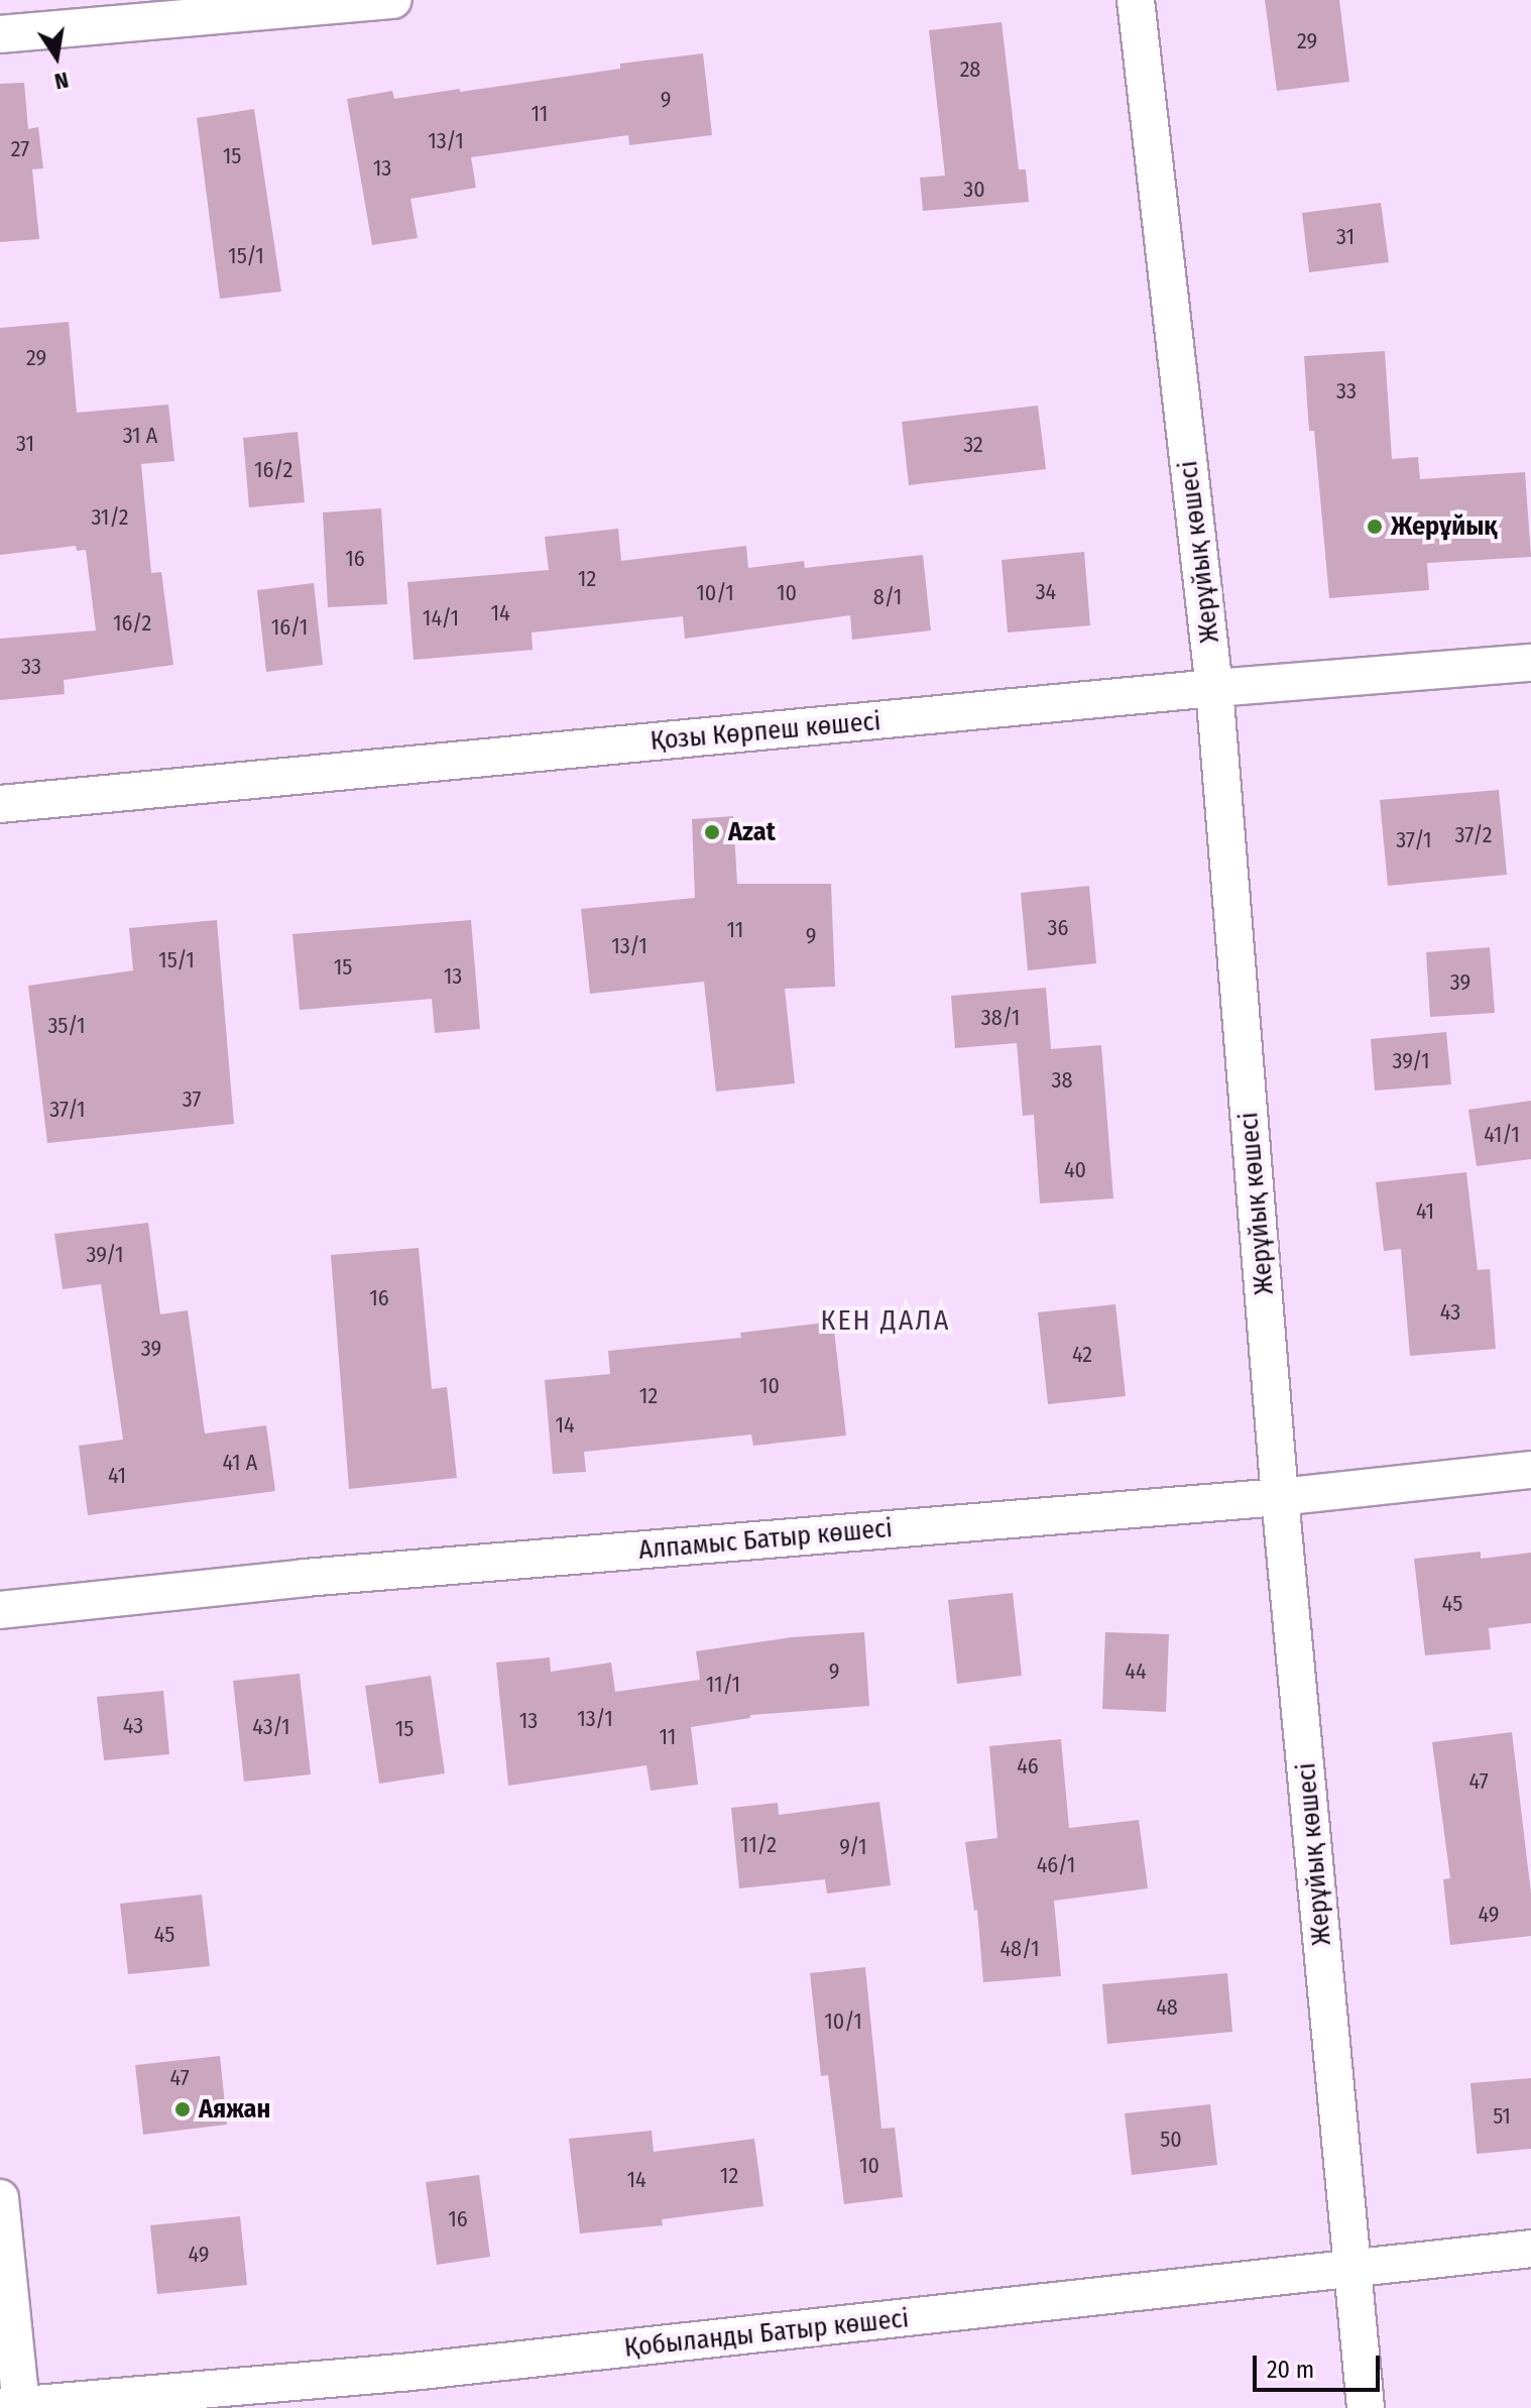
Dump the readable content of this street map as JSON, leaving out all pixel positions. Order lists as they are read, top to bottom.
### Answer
{
  "streets": {
    "street": [
      "Жерұйық көшесі",
      "Қозы Көрпеш көшесі",
      "Алпамыс Батыр көшесі",
      "Қобыланды Батыр көшесі"
    ]
  },
  "crossings": [
    ["Жерұйық көшесі", "Қозы Көрпеш көшесі"],
    ["Жерұйық көшесі", "Алпамыс Батыр көшесі"],
    ["Жерұйық көшесі", "Қобыланды Батыр көшесі"]
  ],
  "districts": ["КЕН ДАЛА"],
  "places": ["Жерұйық", "Azat", "Аяжан"],
  "house_numbers": [
    "29",
    "28",
    "9",
    "11",
    "13/1",
    "27",
    "15",
    "13",
    "30",
    "31",
    "15/1",
    "29",
    "33",
    "31 А",
    "31",
    "32",
    "16/2",
    "31/2",
    "16",
    "12",
    "34",
    "10/1",
    "10",
    "8/1",
    "14",
    "14/1",
    "16/2",
    "16/1",
    "33",
    "37/2",
    "37/1",
    "36",
    "11",
    "9",
    "13/1",
    "15/1",
    "15",
    "13",
    "39",
    "38/1",
    "35/1",
    "39/1",
    "38",
    "37",
    "37/1",
    "41/1",
    "40",
    "41",
    "39/1",
    "16",
    "43",
    "39",
    "42",
    "10",
    "12",
    "14",
    "41 А",
    "41",
    "45",
    "9",
    "44",
    "11/1",
    "13/1",
    "13",
    "43",
    "43/1",
    "15",
    "11",
    "46",
    "47",
    "11/2",
    "9/1",
    "46/1",
    "49",
    "45",
    "48/1",
    "48",
    "10/1",
    "47",
    "51",
    "50",
    "10",
    "12",
    "14",
    "16",
    "49"
  ],
  "scale_bar": "20 m",
  "north": "bottom"
}
